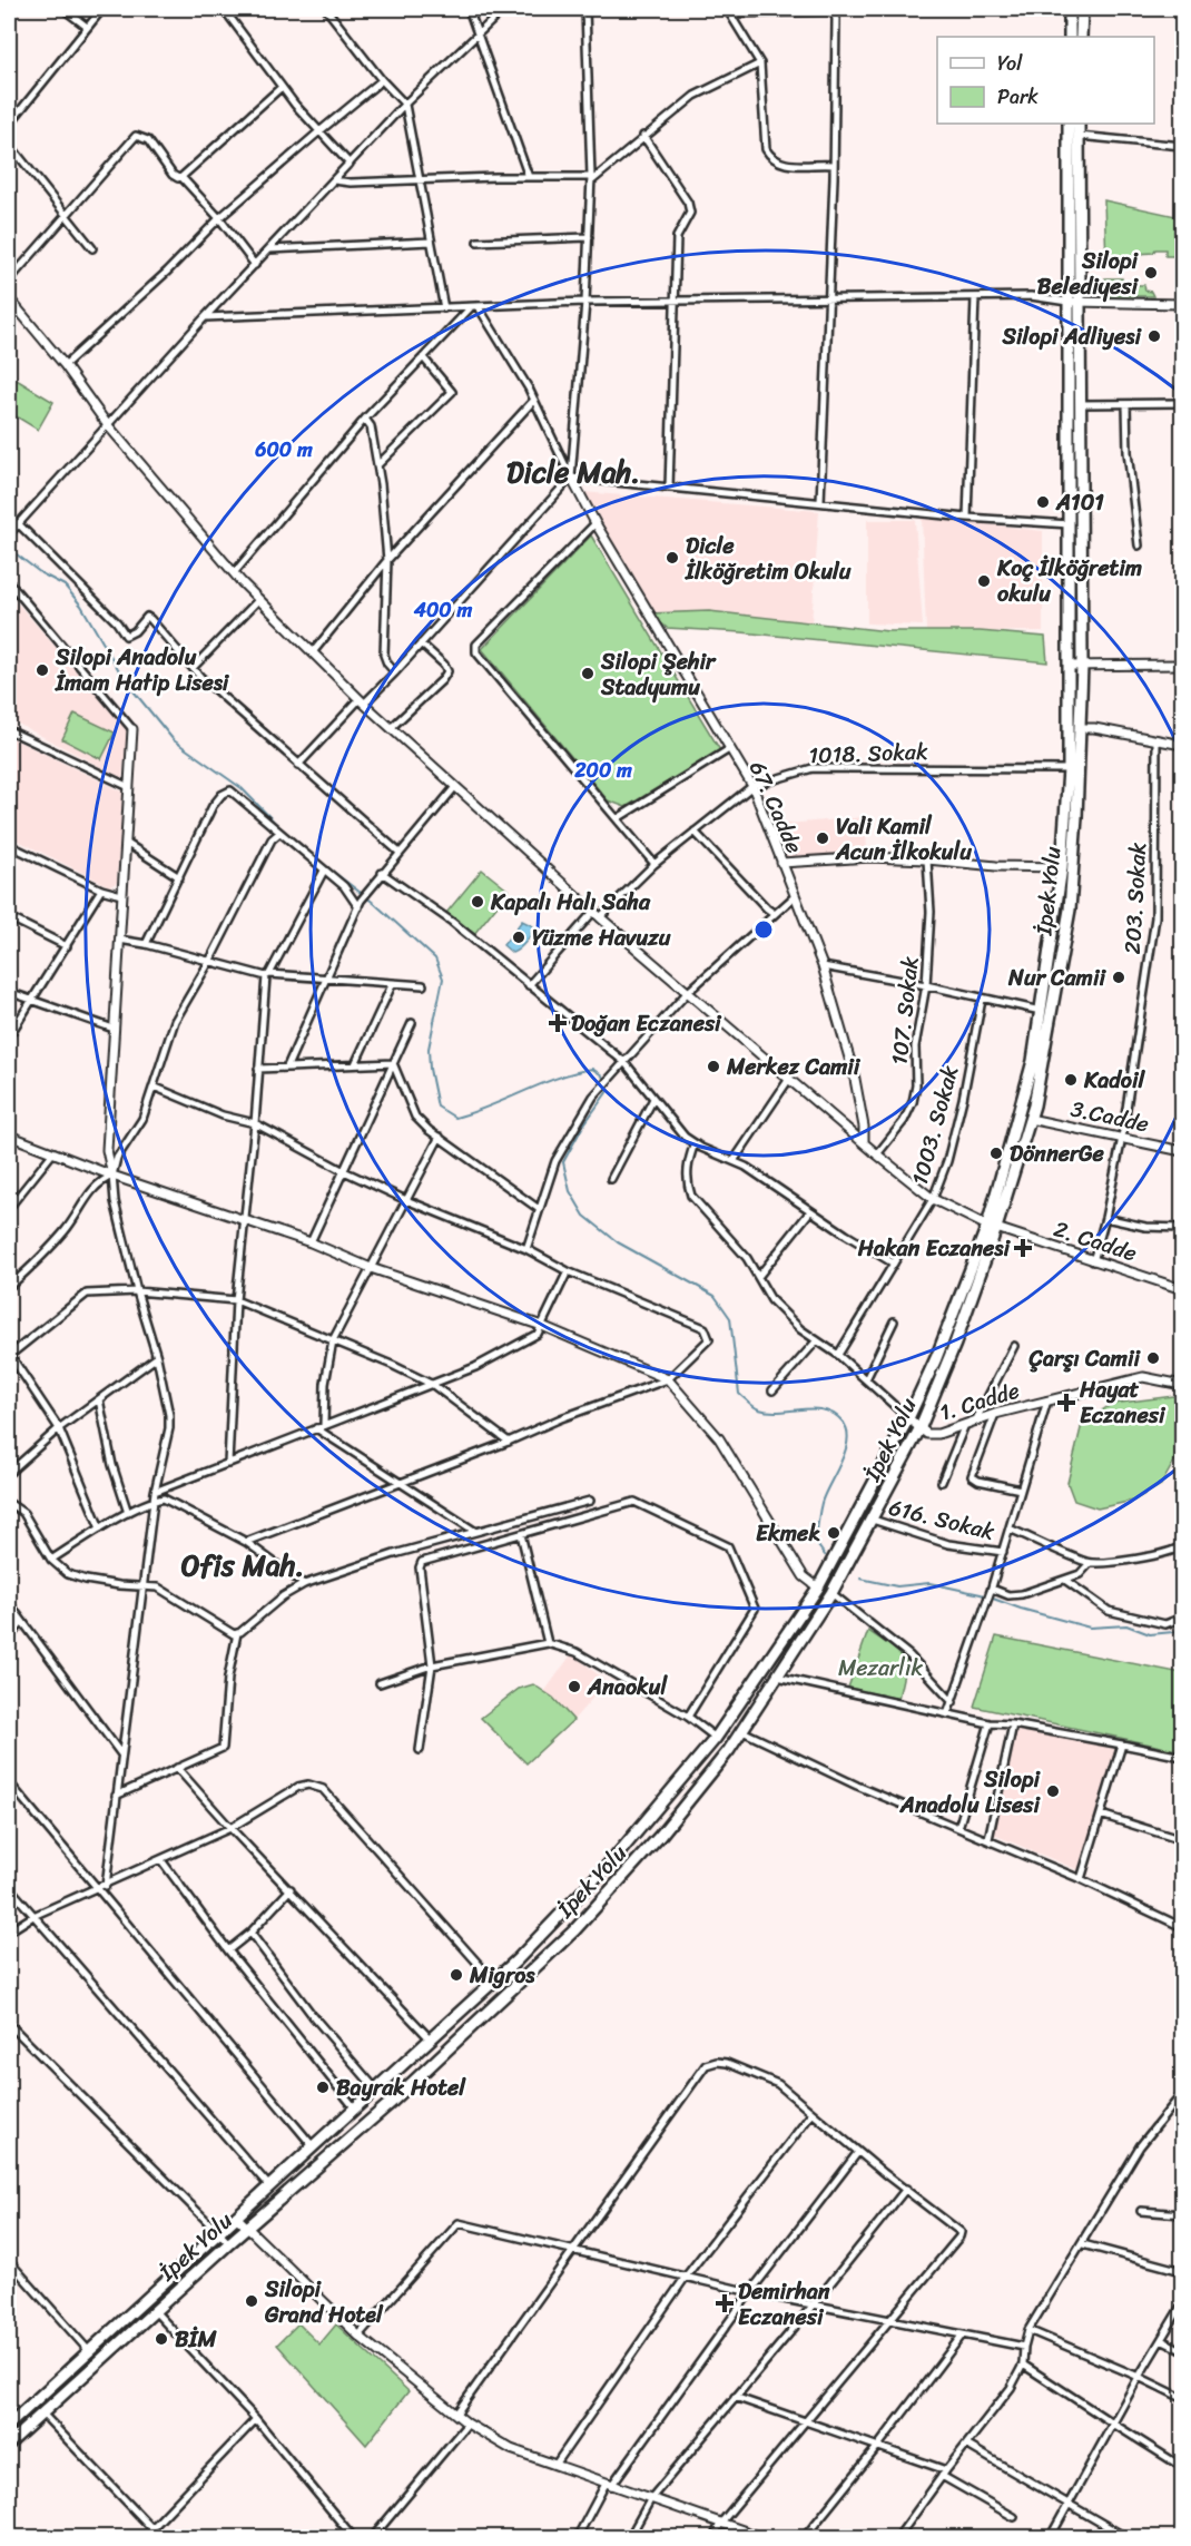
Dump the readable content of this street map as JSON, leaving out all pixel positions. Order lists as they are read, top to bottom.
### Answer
{
  "streets": {
    "highway": ["İpek Yolu"],
    "street": [
      "1018. Sokak",
      "67. Cadde",
      "203. Sokak",
      "107. Sokak",
      "3.Cadde",
      "1003. Sokak",
      "2. Cadde",
      "1. Cadde",
      "616. Sokak"
    ]
  },
  "crossings": [
    ["1018. Sokak", "67. Cadde"],
    ["1018. Sokak", "2. Cadde"],
    ["67. Cadde", "2. Cadde"],
    ["İpek Yolu", "3.Cadde"],
    ["İpek Yolu", "2. Cadde"],
    ["İpek Yolu", "1. Cadde"],
    ["İpek Yolu", "616. Sokak"],
    ["203. Sokak", "3.Cadde"],
    ["203. Sokak", "2. Cadde"],
    ["107. Sokak", "2. Cadde"],
    ["1003. Sokak", "2. Cadde"]
  ],
  "districts": ["Dicle Mah.", "Ofis Mah."],
  "parks": ["Mezarlık"],
  "places": {
    "other": [
      "Silopi Belediyesi",
      "Silopi Adliyesi",
      "A101",
      "Dicle İlköğretim Okulu",
      "Koç İlköğretim okulu",
      "Silopi Anadolu İmam Hatip Lisesi",
      "Silopi Şehir Stadyumu",
      "Vali Kamil Acun İlkokulu",
      "Kapalı Halı Saha",
      "Yüzme Havuzu",
      "Nur Camii",
      "Merkez Camii",
      "Kadoil",
      "DönnerGe",
      "Çarşı Camii",
      "Ekmek",
      "Anaokul",
      "Silopi Anadolu Lisesi",
      "Migros",
      "Bayrak Hotel",
      "Silopi Grand Hotel",
      "BİM"
    ],
    "health": [
      "Doğan Eczanesi",
      "Hakan Eczanesi",
      "Hayat Eczanesi",
      "Demirhan Eczanesi"
    ]
  },
  "legend": ["Yol", "Park"],
  "rings": ["600 m", "400 m", "200 m"]
}
